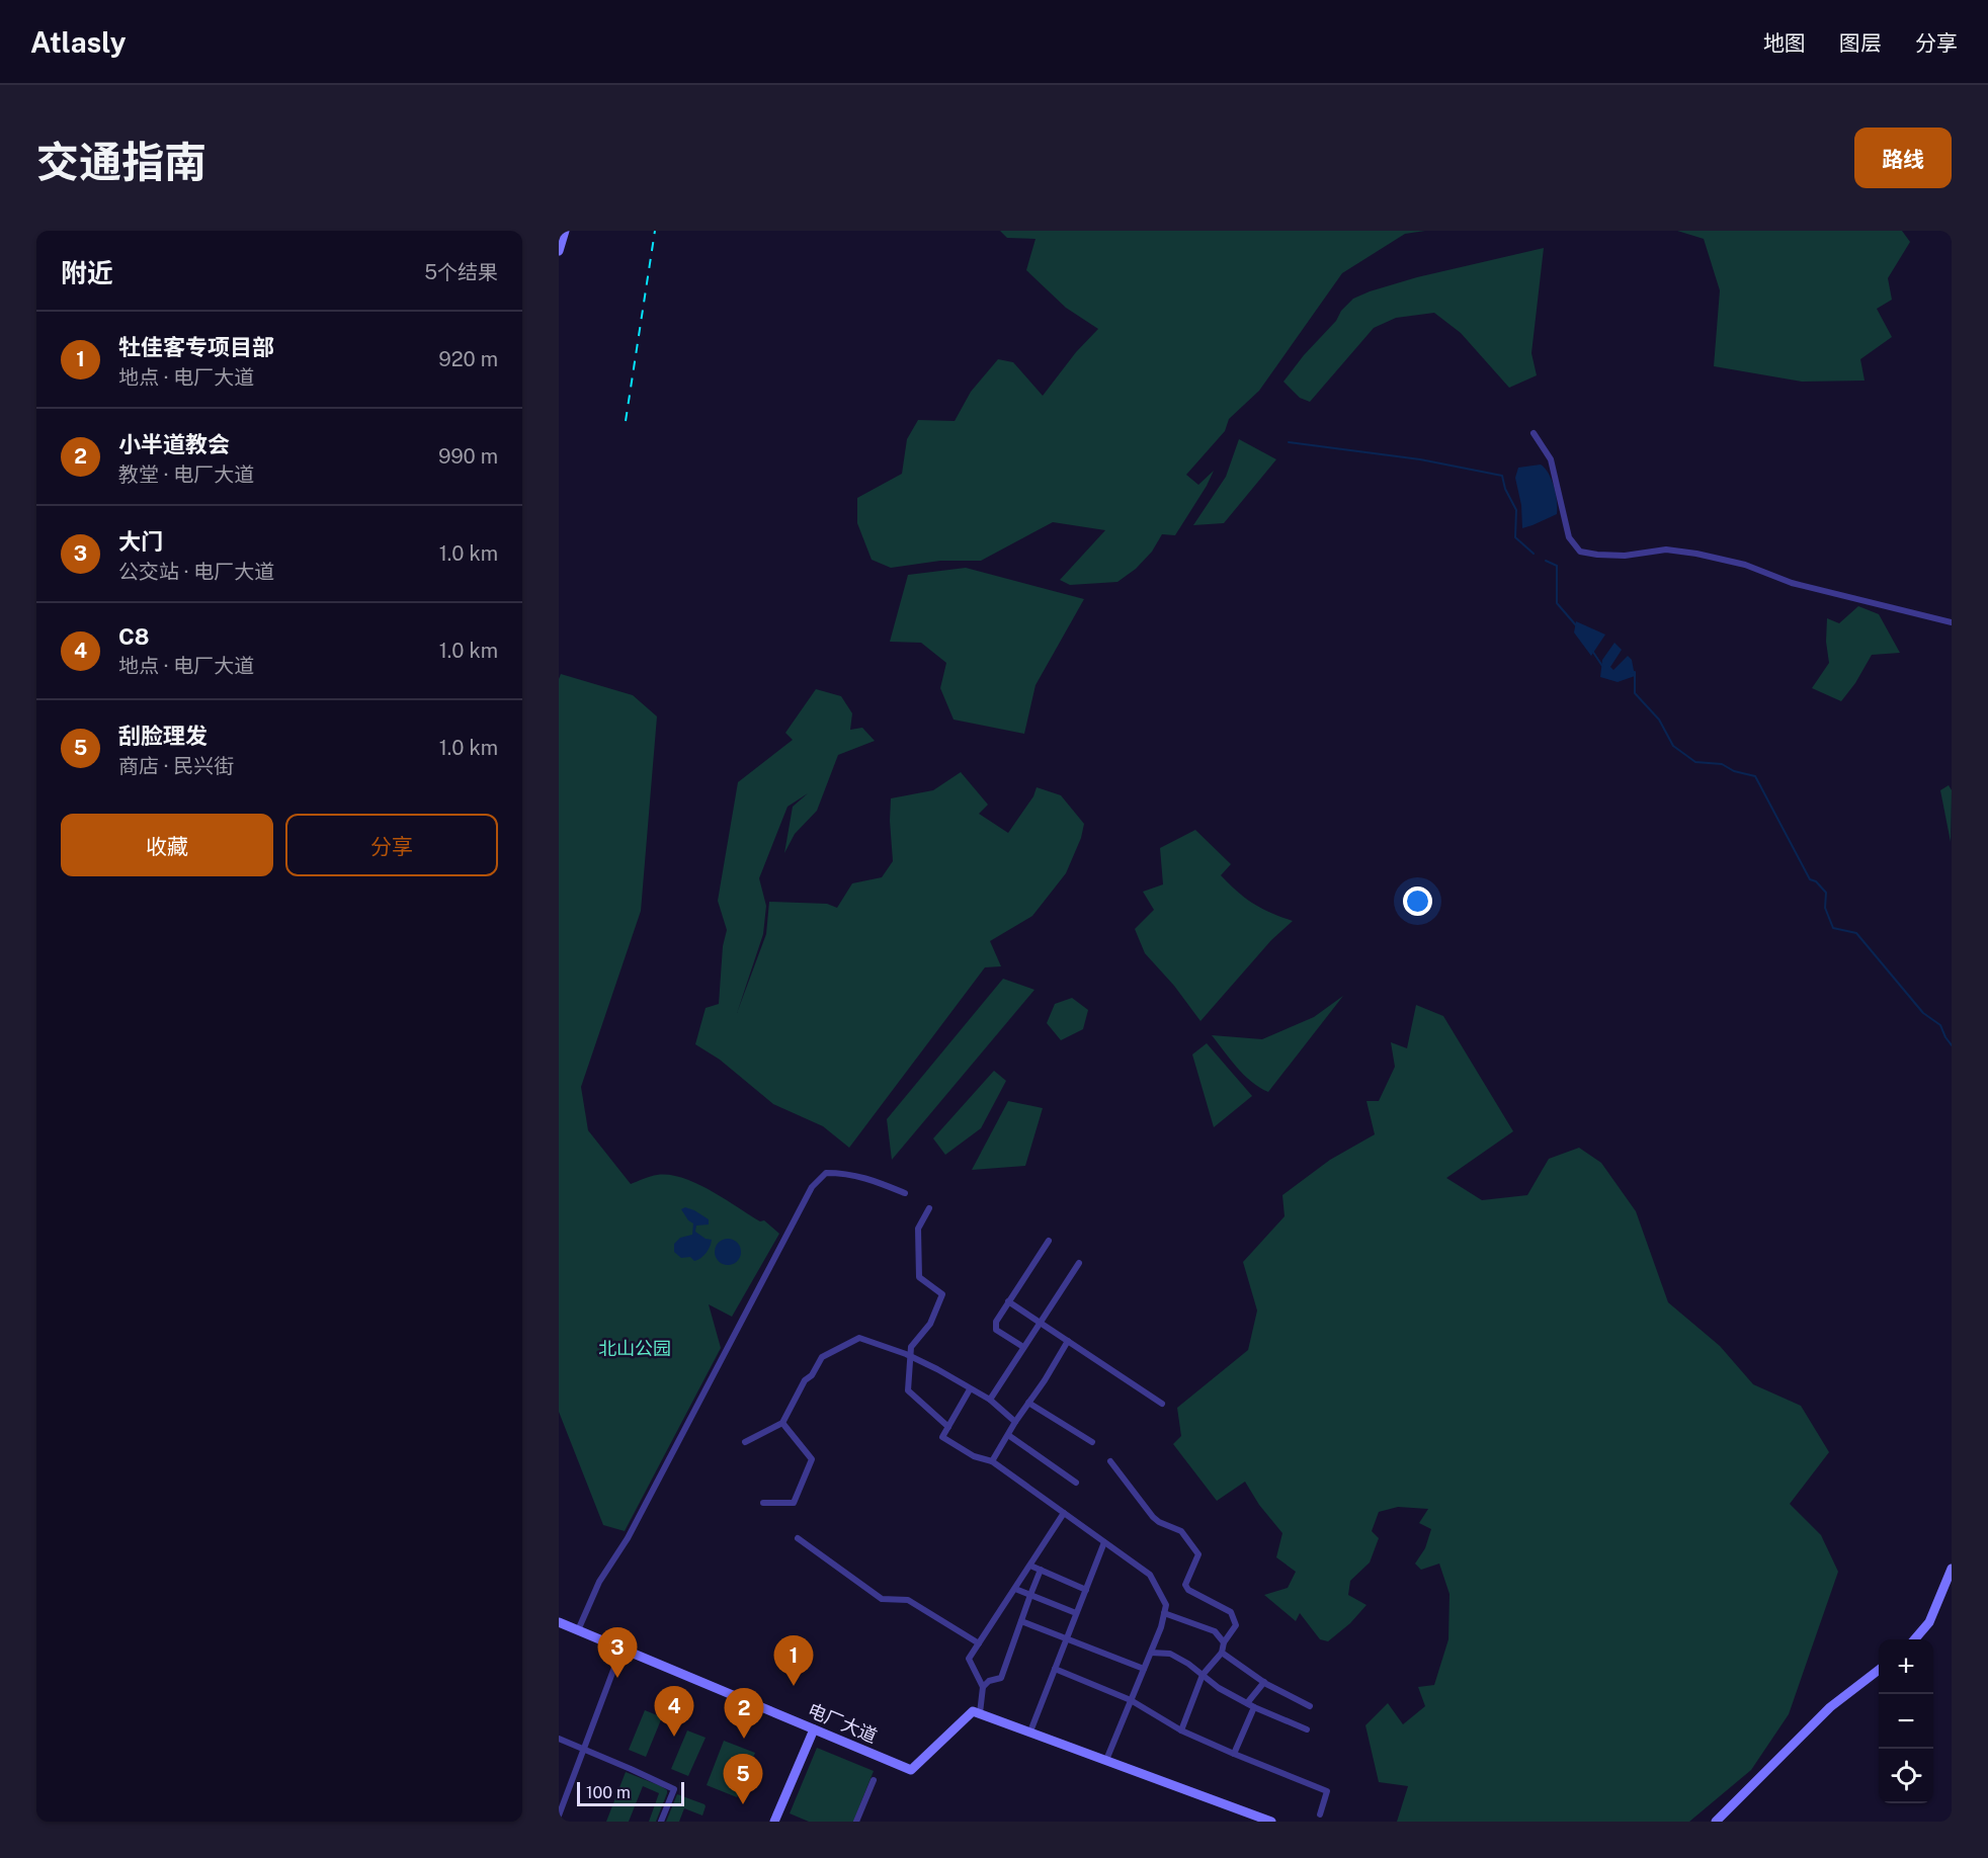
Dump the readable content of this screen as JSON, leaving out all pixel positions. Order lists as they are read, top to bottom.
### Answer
{
  "streets": {
    "street": ["电厂大道"]
  },
  "parks": ["北山公园"],
  "scale_bar": "100 m",
  "page": {
    "header": "Atlasly",
    "nav": ["地图", "图层", "分享"],
    "title": "交通指南",
    "buttons": [
      "路线",
      ["收藏", "分享"]
    ],
    "heading": ["附近", "5个结果"],
    "list": [
      {
        "mark": "1",
        "name": "牡佳客专项目部",
        "note": "地点 · 电厂大道",
        "value": "920 m"
      },
      {
        "mark": "2",
        "name": "小半道教会",
        "note": "教堂 · 电厂大道",
        "value": "990 m"
      },
      {
        "mark": "3",
        "name": "大门",
        "note": "公交站 · 电厂大道",
        "value": "1.0 km"
      },
      {
        "mark": "4",
        "name": "C8",
        "note": "地点 · 电厂大道",
        "value": "1.0 km"
      },
      {
        "mark": "5",
        "name": "刮脸理发",
        "note": "商店 · 民兴街",
        "value": "1.0 km"
      }
    ],
    "pins": [
      "3",
      "1",
      "4",
      "2",
      "5"
    ],
    "map_buttons": ["+", "−"],
    "scale": "100 m"
  }
}
